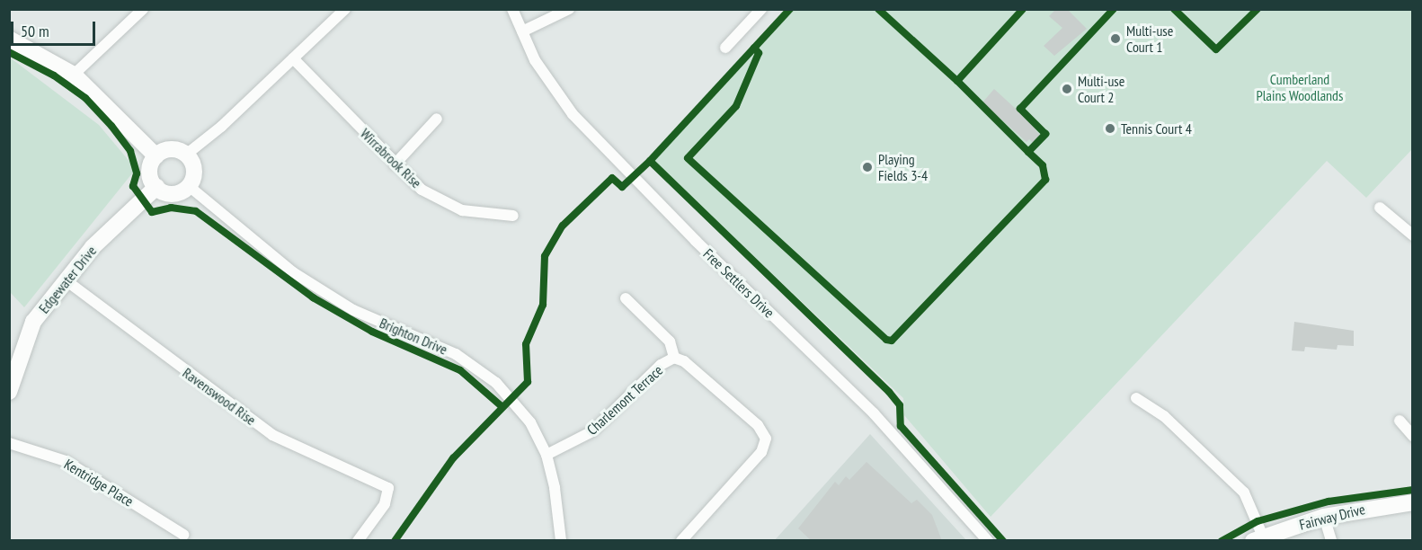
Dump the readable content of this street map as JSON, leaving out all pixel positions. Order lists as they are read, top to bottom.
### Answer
{
  "streets": {
    "street": [
      "Wirrabrook Rise",
      "Edgewater Drive",
      "Free Settlers Drive",
      "Brighton Drive",
      "Ravenswood Rise",
      "Charlemont Terrace",
      "Kentridge Place",
      "Fairway Drive"
    ]
  },
  "crossings": [
    ["Edgewater Drive", "Brighton Drive"],
    ["Edgewater Drive", "Ravenswood Rise"],
    ["Brighton Drive", "Charlemont Terrace"]
  ],
  "parks": ["Cumberland Plains Woodlands"],
  "places": [
    "Multi-use Court 1",
    "Multi-use Court 2",
    "Tennis Court 4",
    "Playing Fields 3-4"
  ],
  "scale_bar": "50 m"
}
